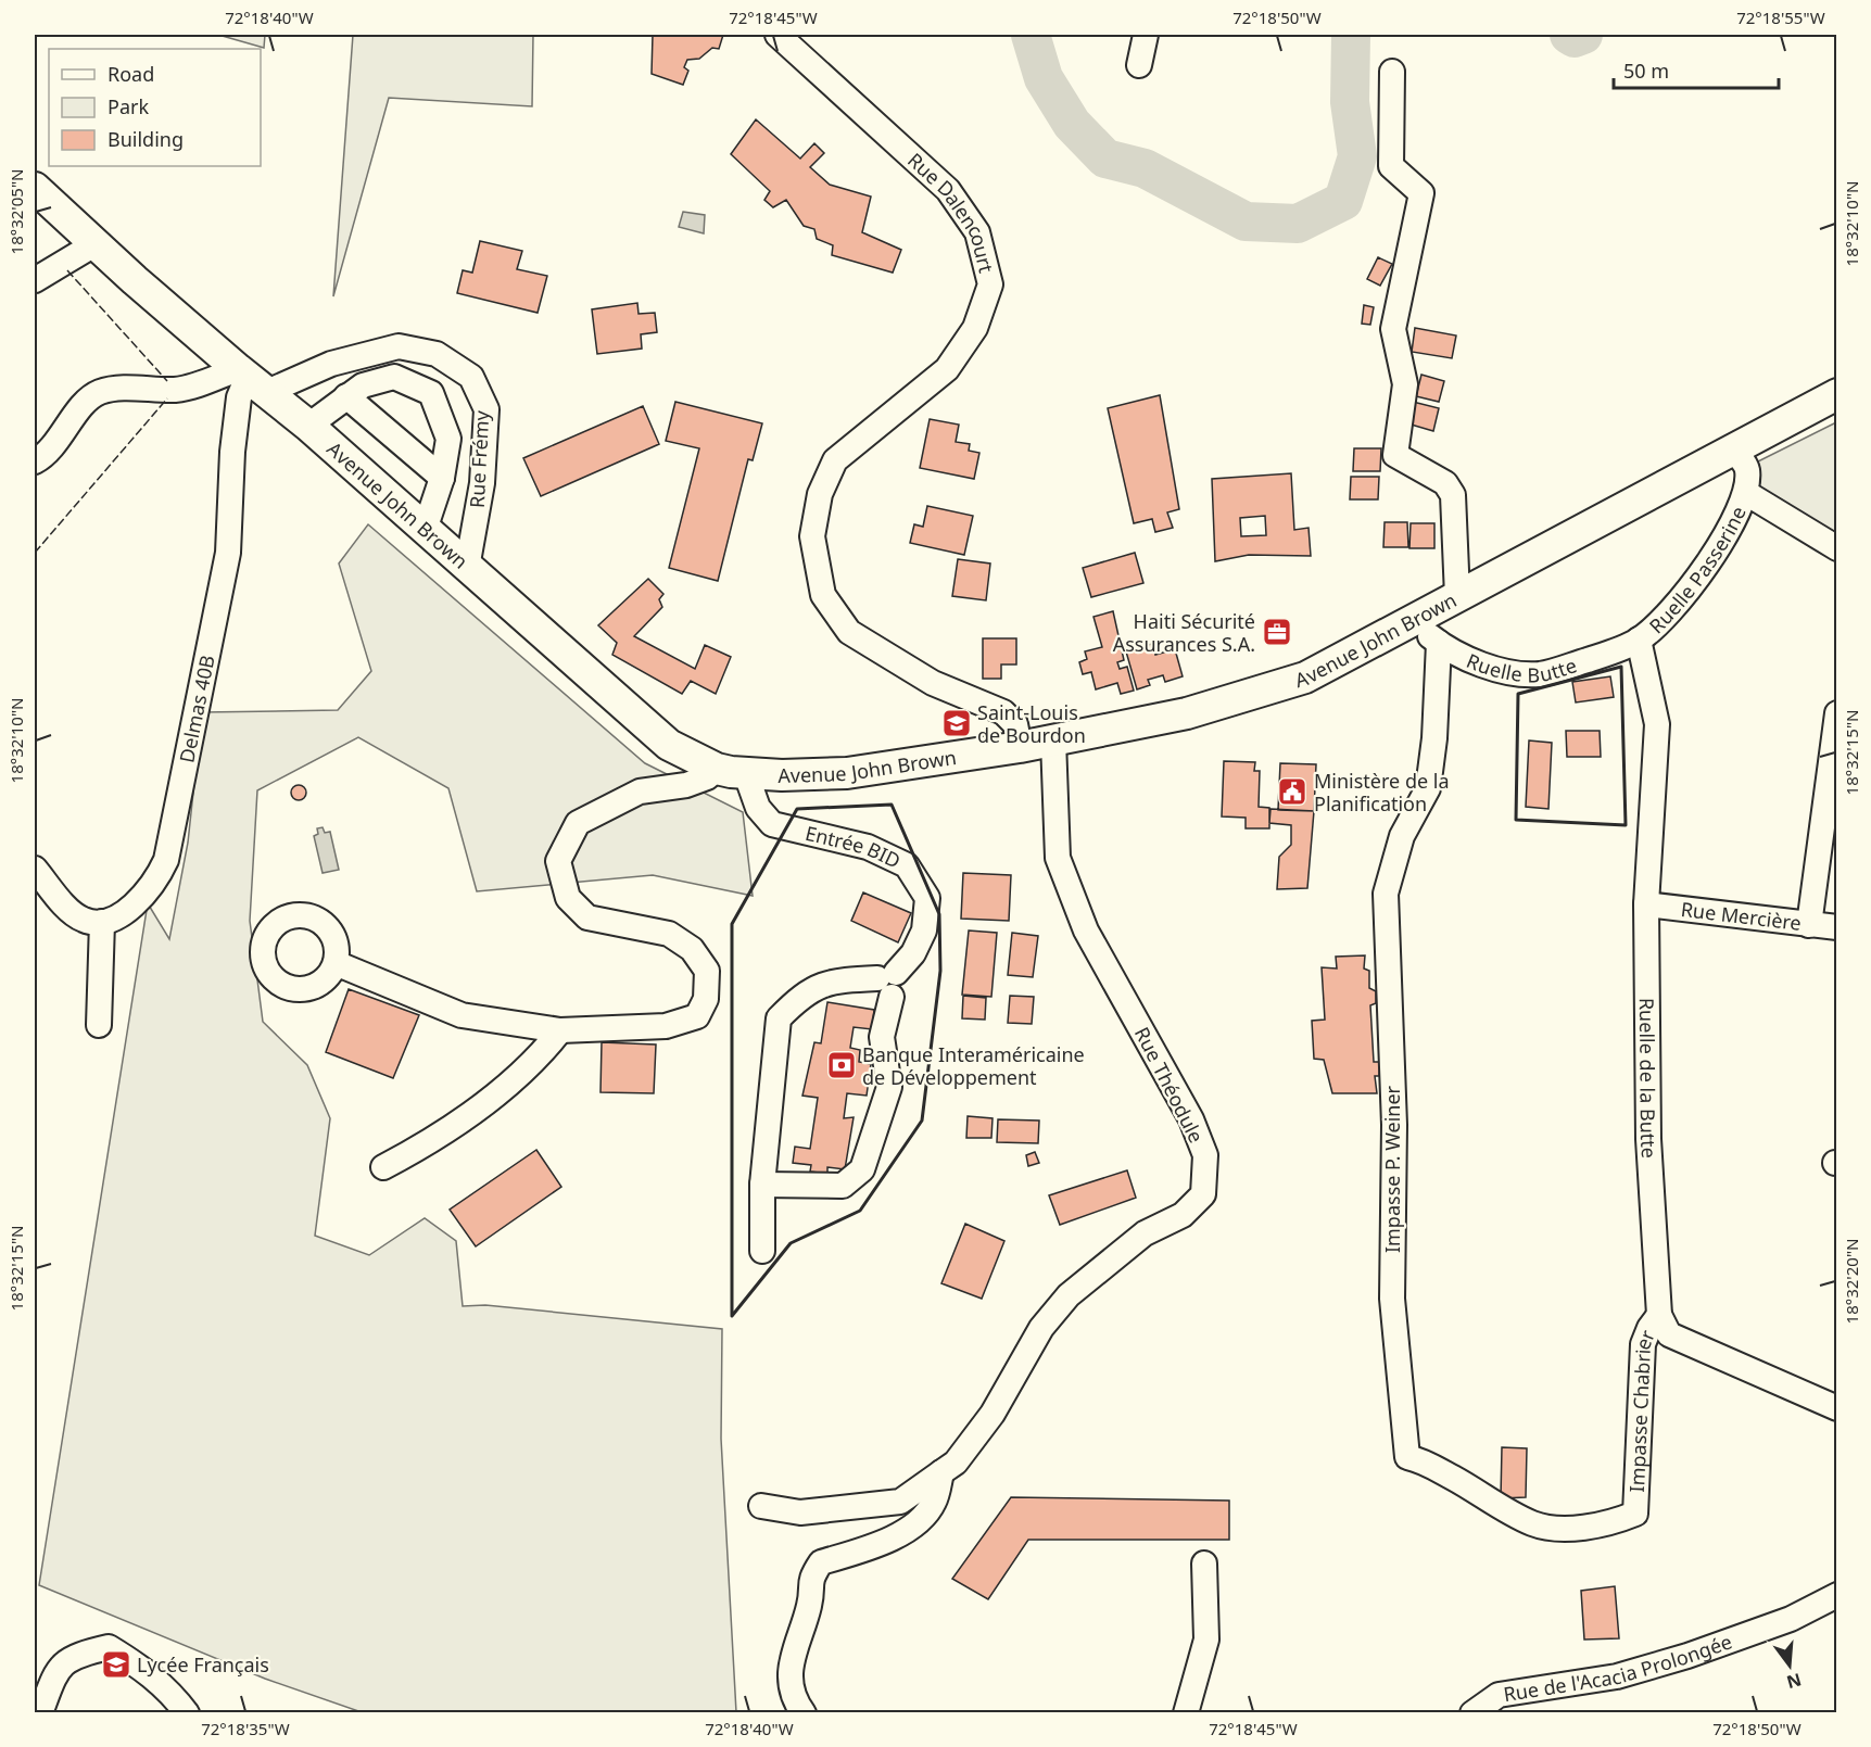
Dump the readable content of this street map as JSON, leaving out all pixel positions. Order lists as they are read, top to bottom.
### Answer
{
  "streets": {
    "main road": ["Avenue John Brown"],
    "street": [
      "Rue Dalencourt",
      "Rue Frémy",
      "Ruelle Passerine",
      "Ruelle Butte",
      "Delmas 40B",
      "Entrée BID",
      "Rue Mercière",
      "Ruelle de la Butte",
      "Rue Théodule",
      "Impasse P. Weiner",
      "Impasse Chabrier",
      "Rue de l'Acacia Prolongée"
    ]
  },
  "crossings": [
    ["Rue Dalencourt", "Avenue John Brown"],
    ["Rue Frémy", "Avenue John Brown"],
    ["Rue Frémy", "Delmas 40B"],
    ["Avenue John Brown", "Ruelle Butte"],
    ["Avenue John Brown", "Delmas 40B"],
    ["Avenue John Brown", "Entrée BID"],
    ["Avenue John Brown", "Rue Théodule"],
    ["Ruelle Passerine", "Ruelle Butte"],
    ["Ruelle Passerine", "Ruelle de la Butte"],
    ["Ruelle Butte", "Ruelle de la Butte"],
    ["Ruelle Butte", "Impasse P. Weiner"],
    ["Rue Mercière", "Ruelle de la Butte"],
    ["Ruelle de la Butte", "Impasse Chabrier"],
    ["Impasse P. Weiner", "Impasse Chabrier"]
  ],
  "places": {
    "office": ["Haiti Sécurité Assurances S.A."],
    "school or university": ["Saint-Louis de Bourdon", "Lycée Français"],
    "public building": ["Ministère de la Planification"],
    "bank": ["Banque Interaméricaine de Développement"]
  },
  "legend": ["Road", "Park", "Building"],
  "scale_bar": "50 m",
  "north": "bottom",
  "coordinates": [
    "72°18'40\"W",
    "72°18'45\"W",
    "72°18'50\"W",
    "72°18'55\"W",
    "18°32'05\"N",
    "18°32'10\"N",
    "18°32'15\"N",
    "18°32'20\"N",
    "72°18'35\"W"
  ]
}
